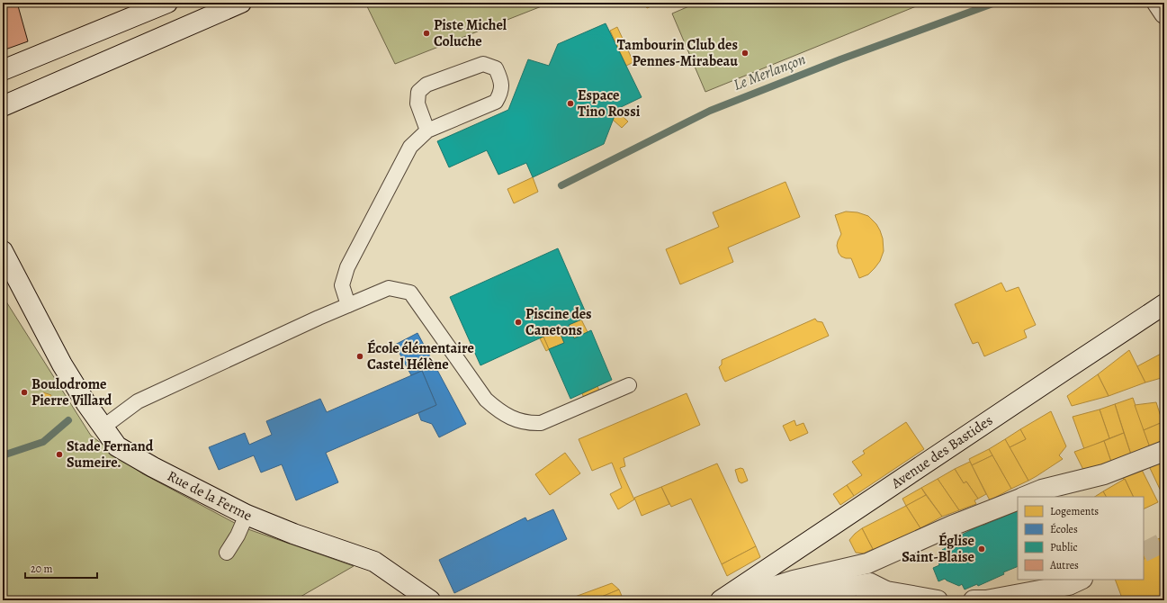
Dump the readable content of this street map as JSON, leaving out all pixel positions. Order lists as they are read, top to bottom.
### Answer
{
  "streets": {
    "street": ["Avenue des Bastides", "Rue de la Ferme"]
  },
  "water": ["Le Merlançon"],
  "places": [
    "Piste Michel Coluche",
    "Tambourin Club des Pennes-Mirabeau",
    "Espace Tino Rossi",
    "Piscine des Canetons",
    "École élémentaire Castel Hélène",
    "Boulodrome Pierre Villard",
    "Stade Fernand Sumeire.",
    "Église Saint-Blaise"
  ],
  "legend": [
    "Logements",
    "Écoles",
    "Public",
    "Autres"
  ],
  "scale_bar": "20 m"
}
